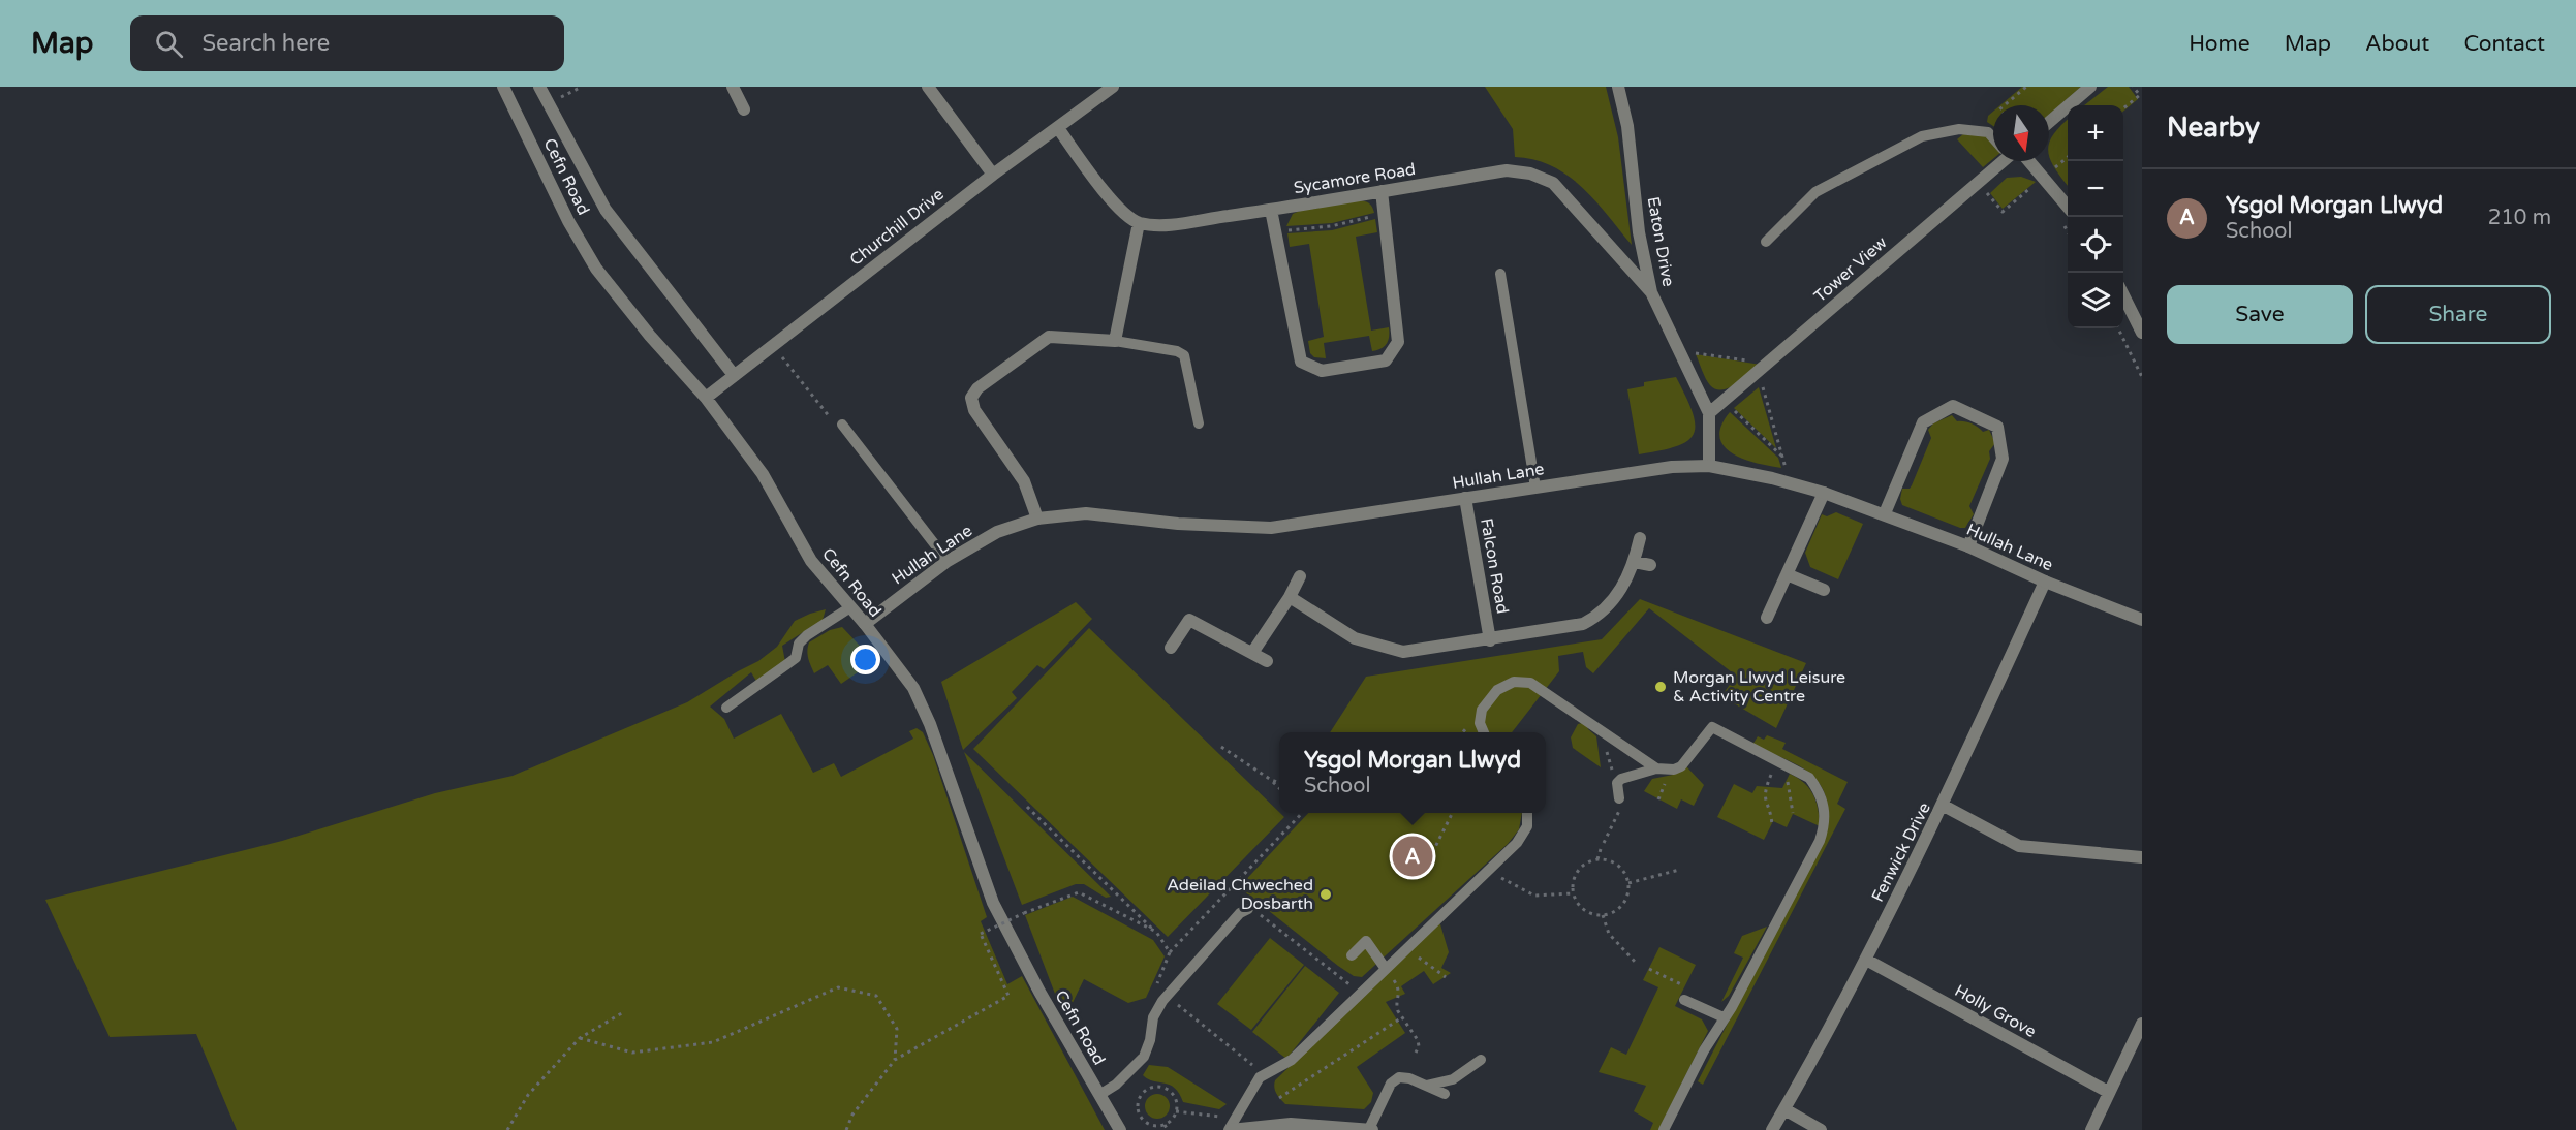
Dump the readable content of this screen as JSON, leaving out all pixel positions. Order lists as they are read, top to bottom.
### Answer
{
  "streets": {
    "street": [
      "Cefn Road",
      "Sycamore Road",
      "Churchill Drive",
      "Eaton Drive",
      "Tower View",
      "Hullah Lane",
      "Falcon Road",
      "Fenwick Drive",
      "Holly Grove"
    ]
  },
  "crossings": [
    ["Cefn Road", "Churchill Drive"],
    ["Cefn Road", "Hullah Lane"],
    ["Sycamore Road", "Eaton Drive"],
    ["Eaton Drive", "Tower View"],
    ["Eaton Drive", "Hullah Lane"],
    ["Hullah Lane", "Falcon Road"],
    ["Hullah Lane", "Fenwick Drive"],
    ["Fenwick Drive", "Holly Grove"]
  ],
  "places": ["Morgan Llwyd Leisure & Activity Centre", "Adeilad Chweched Dosbarth"],
  "north": "bottom",
  "page": {
    "header": "Map",
    "search": "Search here",
    "nav": [
      "Home",
      "Map",
      "About",
      "Contact"
    ],
    "heading": "Nearby",
    "map_buttons": ["+", "−"],
    "list": [
      {
        "mark": "A",
        "name": "Ysgol Morgan Llwyd",
        "note": "School",
        "value": "210 m"
      }
    ],
    "buttons": ["Save", "Share"],
    "popup": ["Ysgol Morgan Llwyd", "School"],
    "pins": "A"
  }
}
